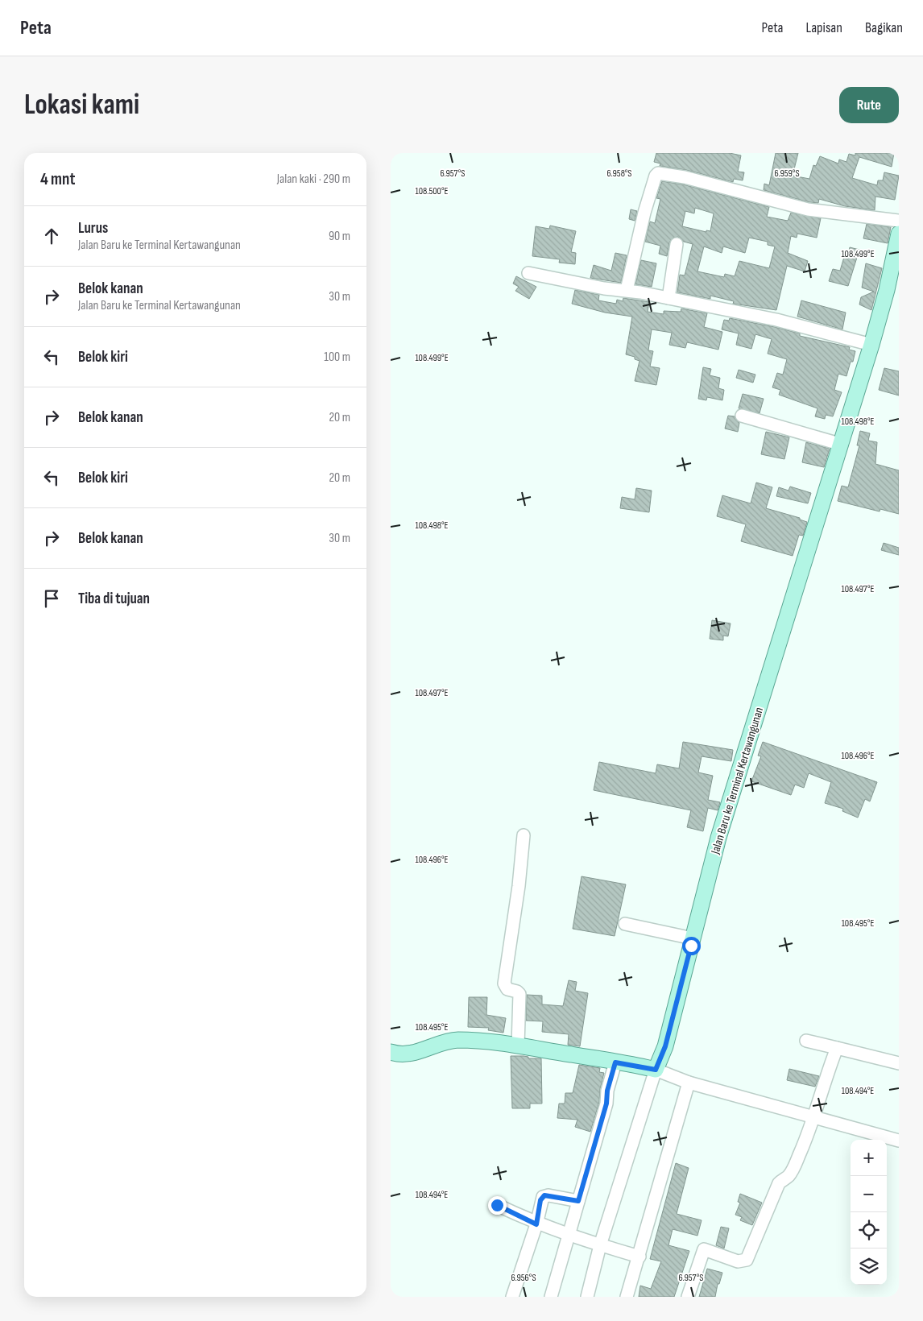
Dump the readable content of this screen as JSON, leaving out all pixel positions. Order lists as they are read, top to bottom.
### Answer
{
  "streets": {
    "main road": ["Jalan Baru ke Terminal Kertawangunan"]
  },
  "page": {
    "header": "Peta",
    "nav": ["Peta", "Lapisan", "Bagikan"],
    "buttons": "Rute",
    "title": "Lokasi kami",
    "heading": ["4 mnt", "Jalan kaki · 290 m"],
    "list": [
      ["Lurus", "Jalan Baru ke Terminal Kertawangunan", "90 m"],
      ["Belok kanan", "Jalan Baru ke Terminal Kertawangunan", "30 m"],
      ["Belok kiri", "100 m"],
      ["Belok kanan", "20 m"],
      ["Belok kiri", "20 m"],
      ["Belok kanan", "30 m"],
      "Tiba di tujuan"
    ],
    "map_buttons": ["+", "−"]
  },
  "coordinates": [
    "6.957°S",
    "6.958°S",
    "6.959°S",
    "108.500°E",
    "108.499°E",
    "108.498°E",
    "108.497°E",
    "108.496°E",
    "108.495°E",
    "108.494°E",
    "6.956°S"
  ]
}
